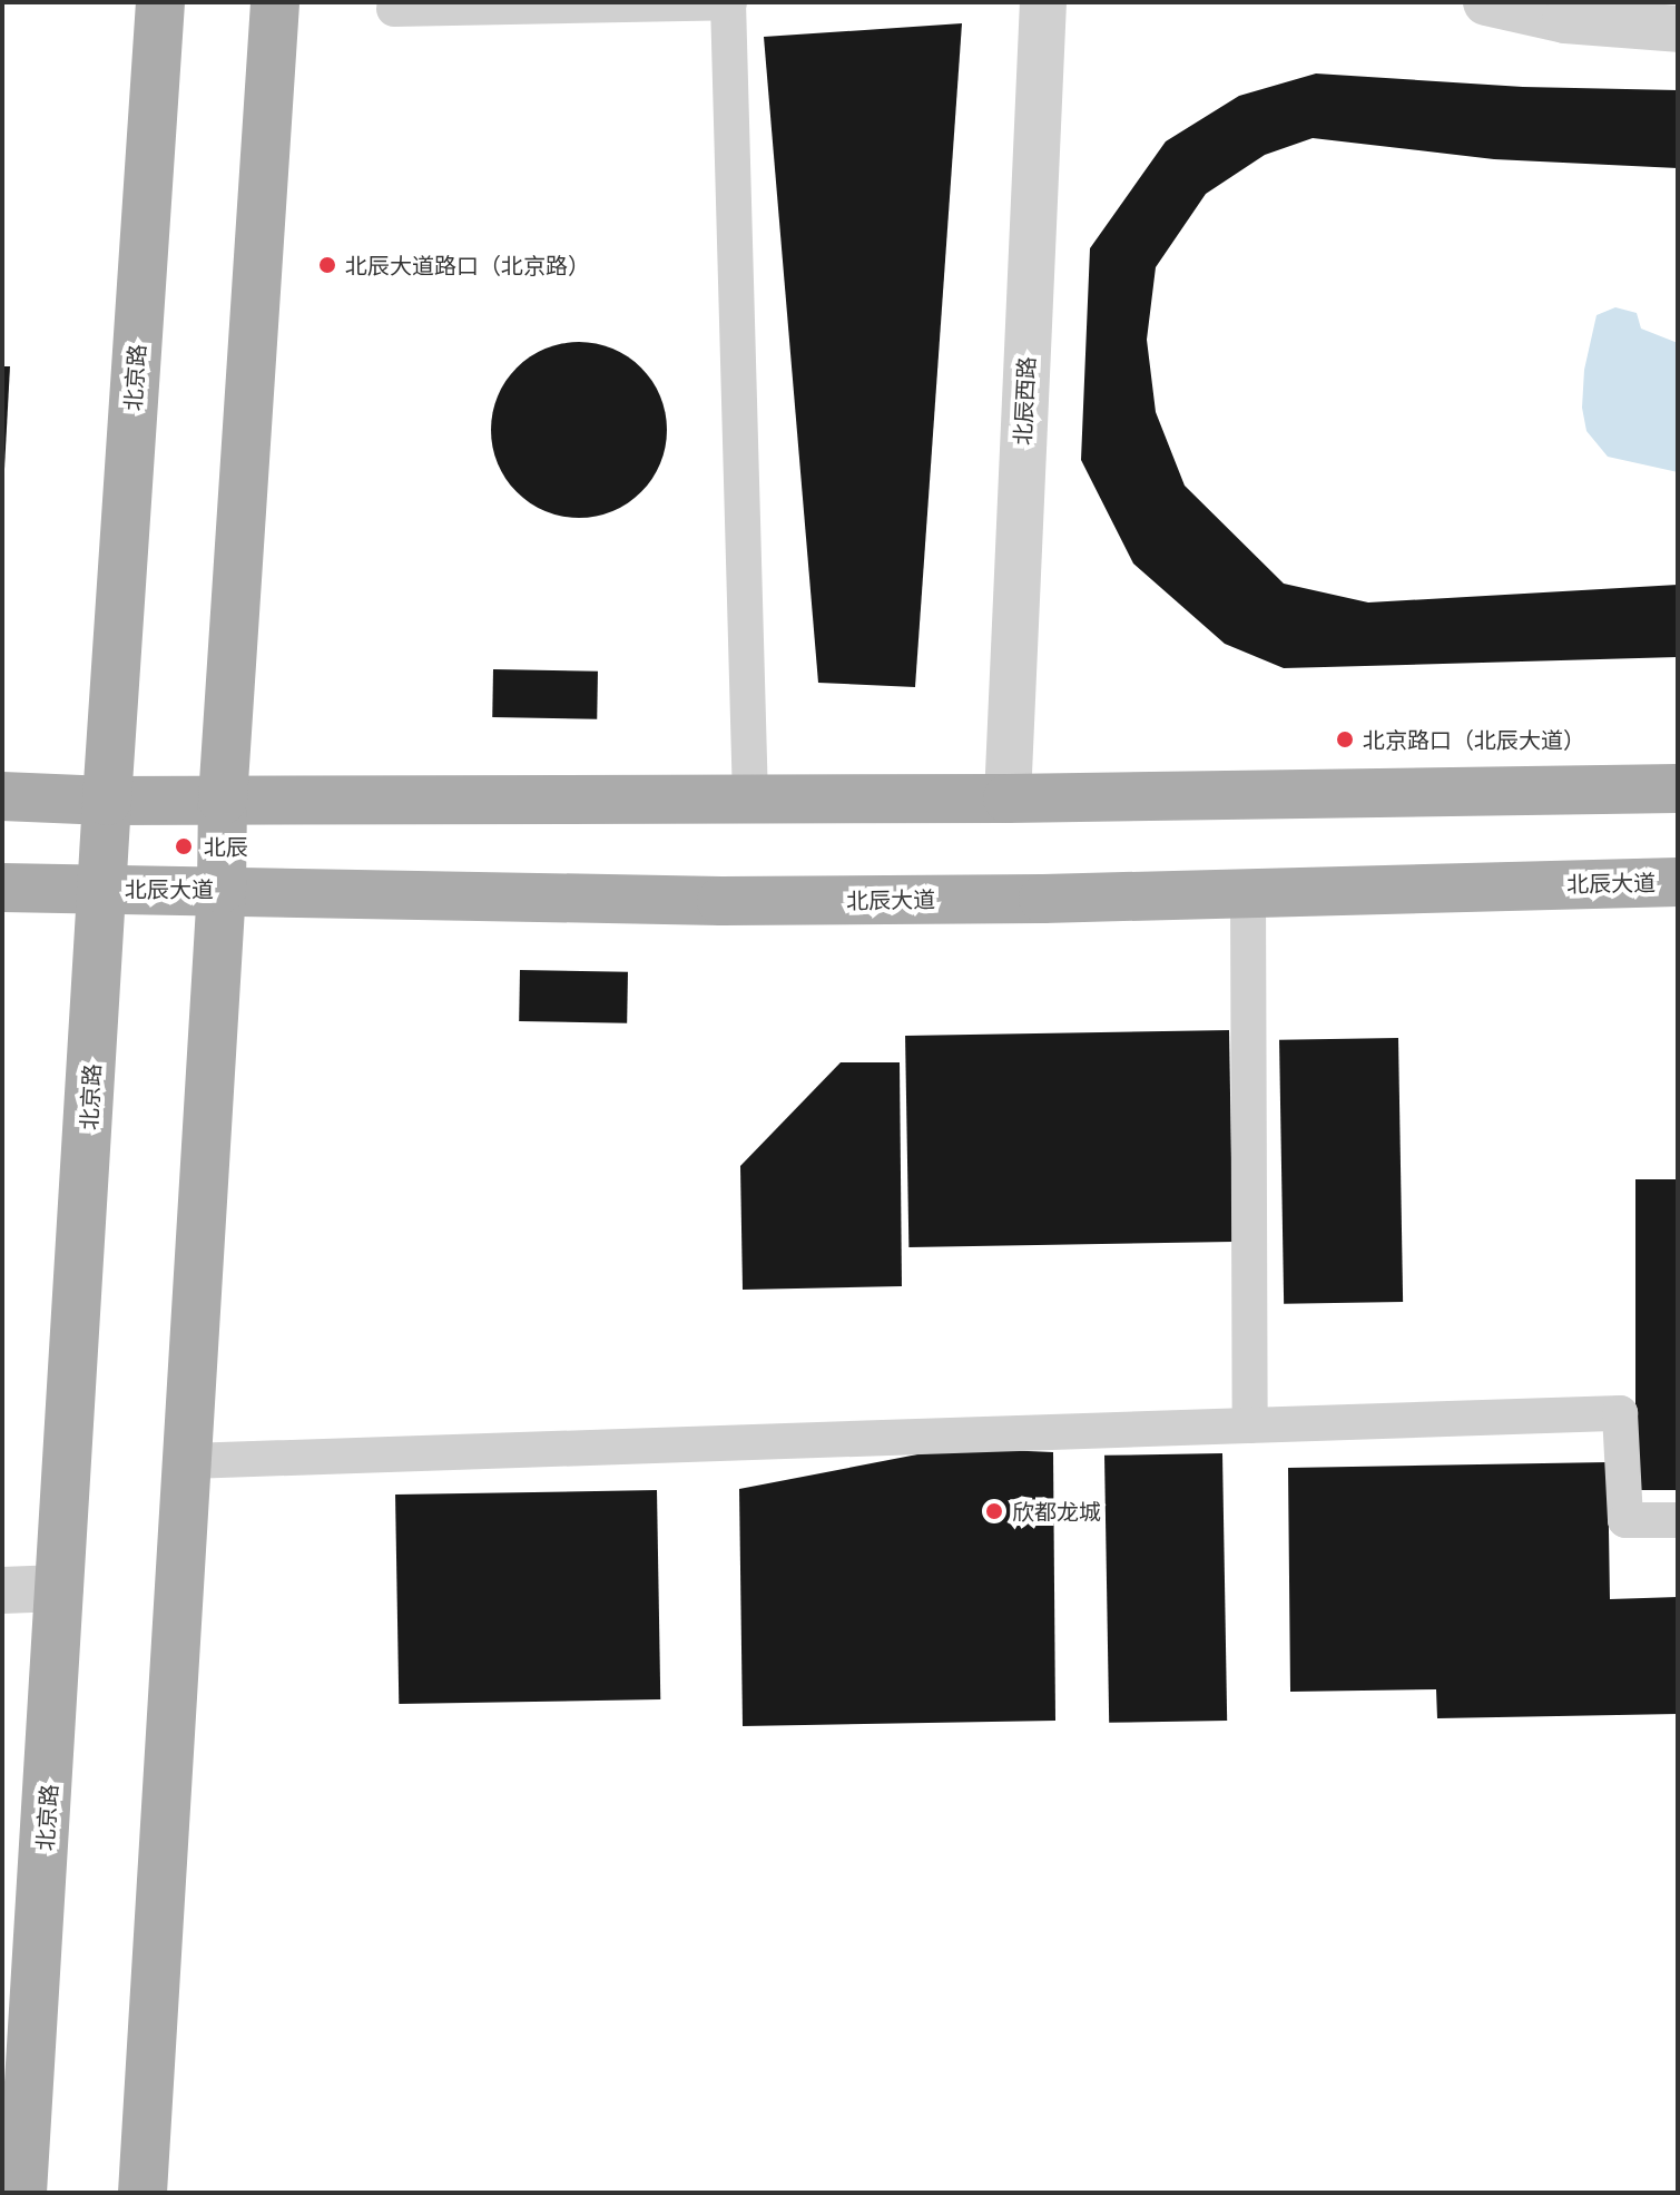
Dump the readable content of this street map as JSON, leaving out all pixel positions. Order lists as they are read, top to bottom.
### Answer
{
  "streets": {
    "main road": ["北京路", "北辰大道"],
    "street": ["北辰西路"]
  },
  "crossings": [
    ["北京路", "北辰大道"]
  ],
  "places": [
    "北辰大道路口（北京路）",
    "北京路口（北辰大道）",
    "北辰",
    "欣都龙城"
  ]
}
